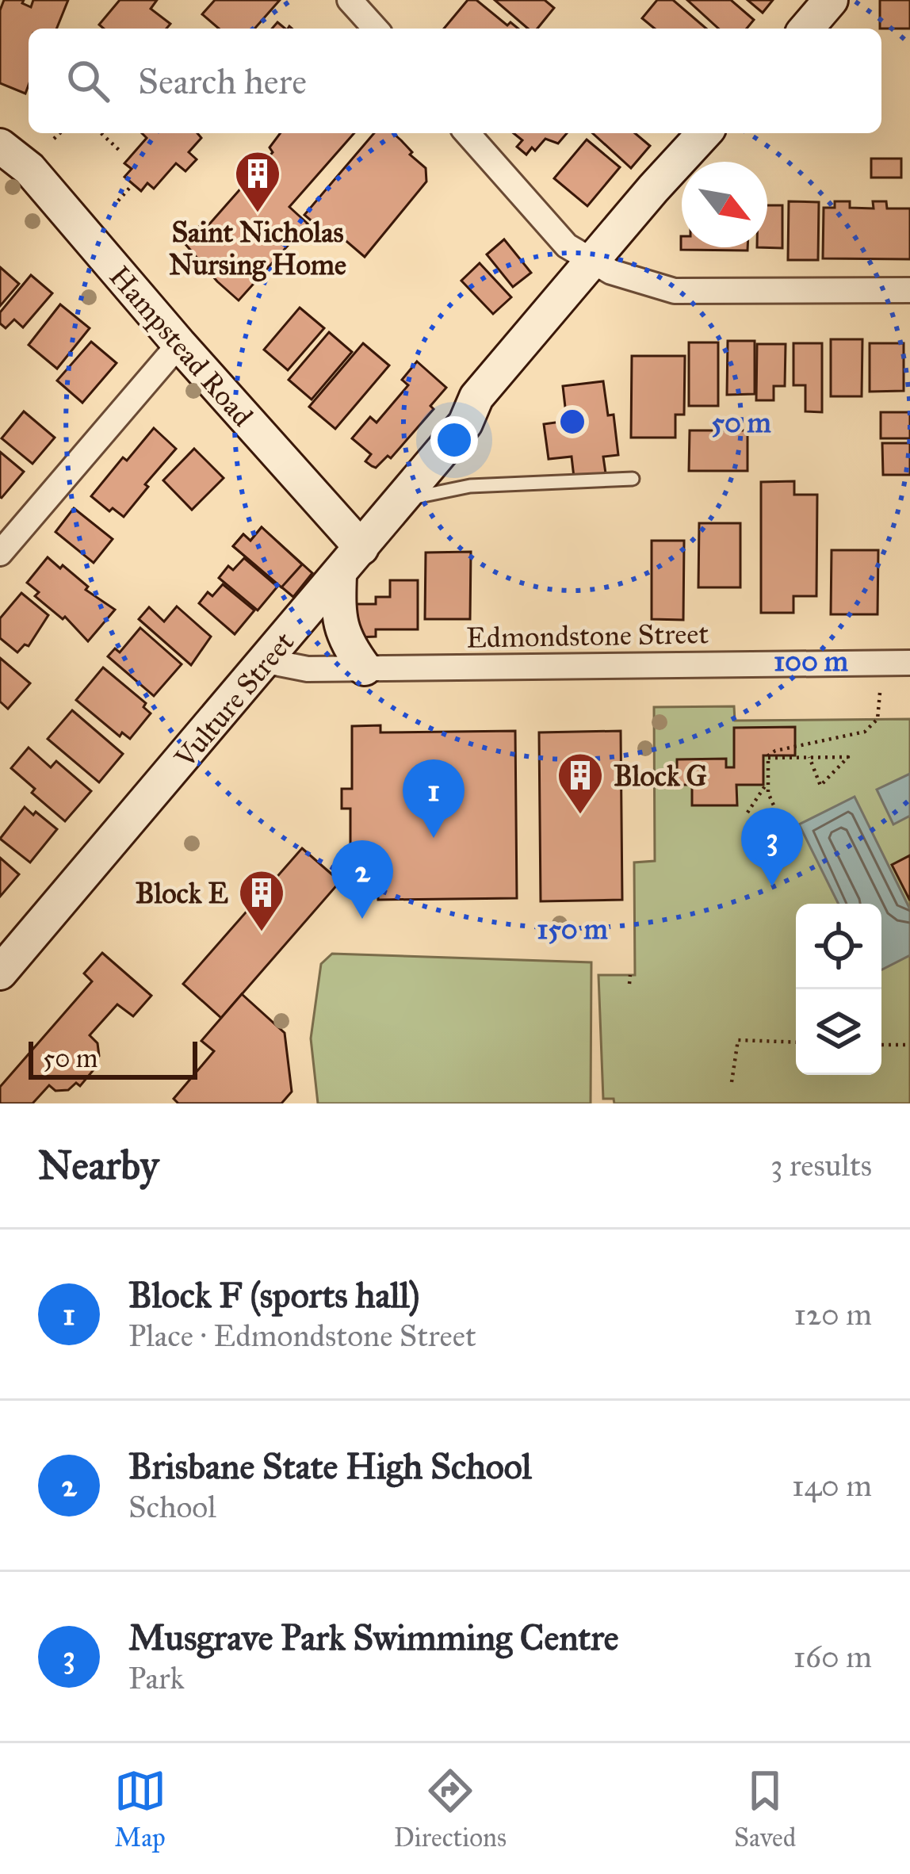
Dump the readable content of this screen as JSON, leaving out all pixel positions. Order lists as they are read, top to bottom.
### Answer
{
  "streets": {
    "main road": ["Hampstead Road", "Vulture Street"],
    "street": ["Edmondstone Street"]
  },
  "crossings": [
    ["Hampstead Road", "Vulture Street"],
    ["Edmondstone Street", "Vulture Street"]
  ],
  "places": {
    "building": ["Saint Nicholas Nursing Home", "Block G", "Block E"]
  },
  "scale_bar": "50 m",
  "north": "bottom right",
  "page": {
    "search": "Search here",
    "pins": ["1", "3", "2"],
    "scale": "50 m",
    "heading": ["Nearby", "3 results"],
    "list": [
      {
        "mark": "1",
        "name": "Block F (sports hall)",
        "note": "Place · Edmondstone Street",
        "value": "120 m"
      },
      {
        "mark": "2",
        "name": "Brisbane State High School",
        "note": "School",
        "value": "140 m"
      },
      {
        "mark": "3",
        "name": "Musgrave Park Swimming Centre",
        "note": "Park",
        "value": "160 m"
      }
    ],
    "nav": ["Map", "Directions", "Saved"]
  },
  "rings": ["50 m", "100 m", "150 m"]
}
